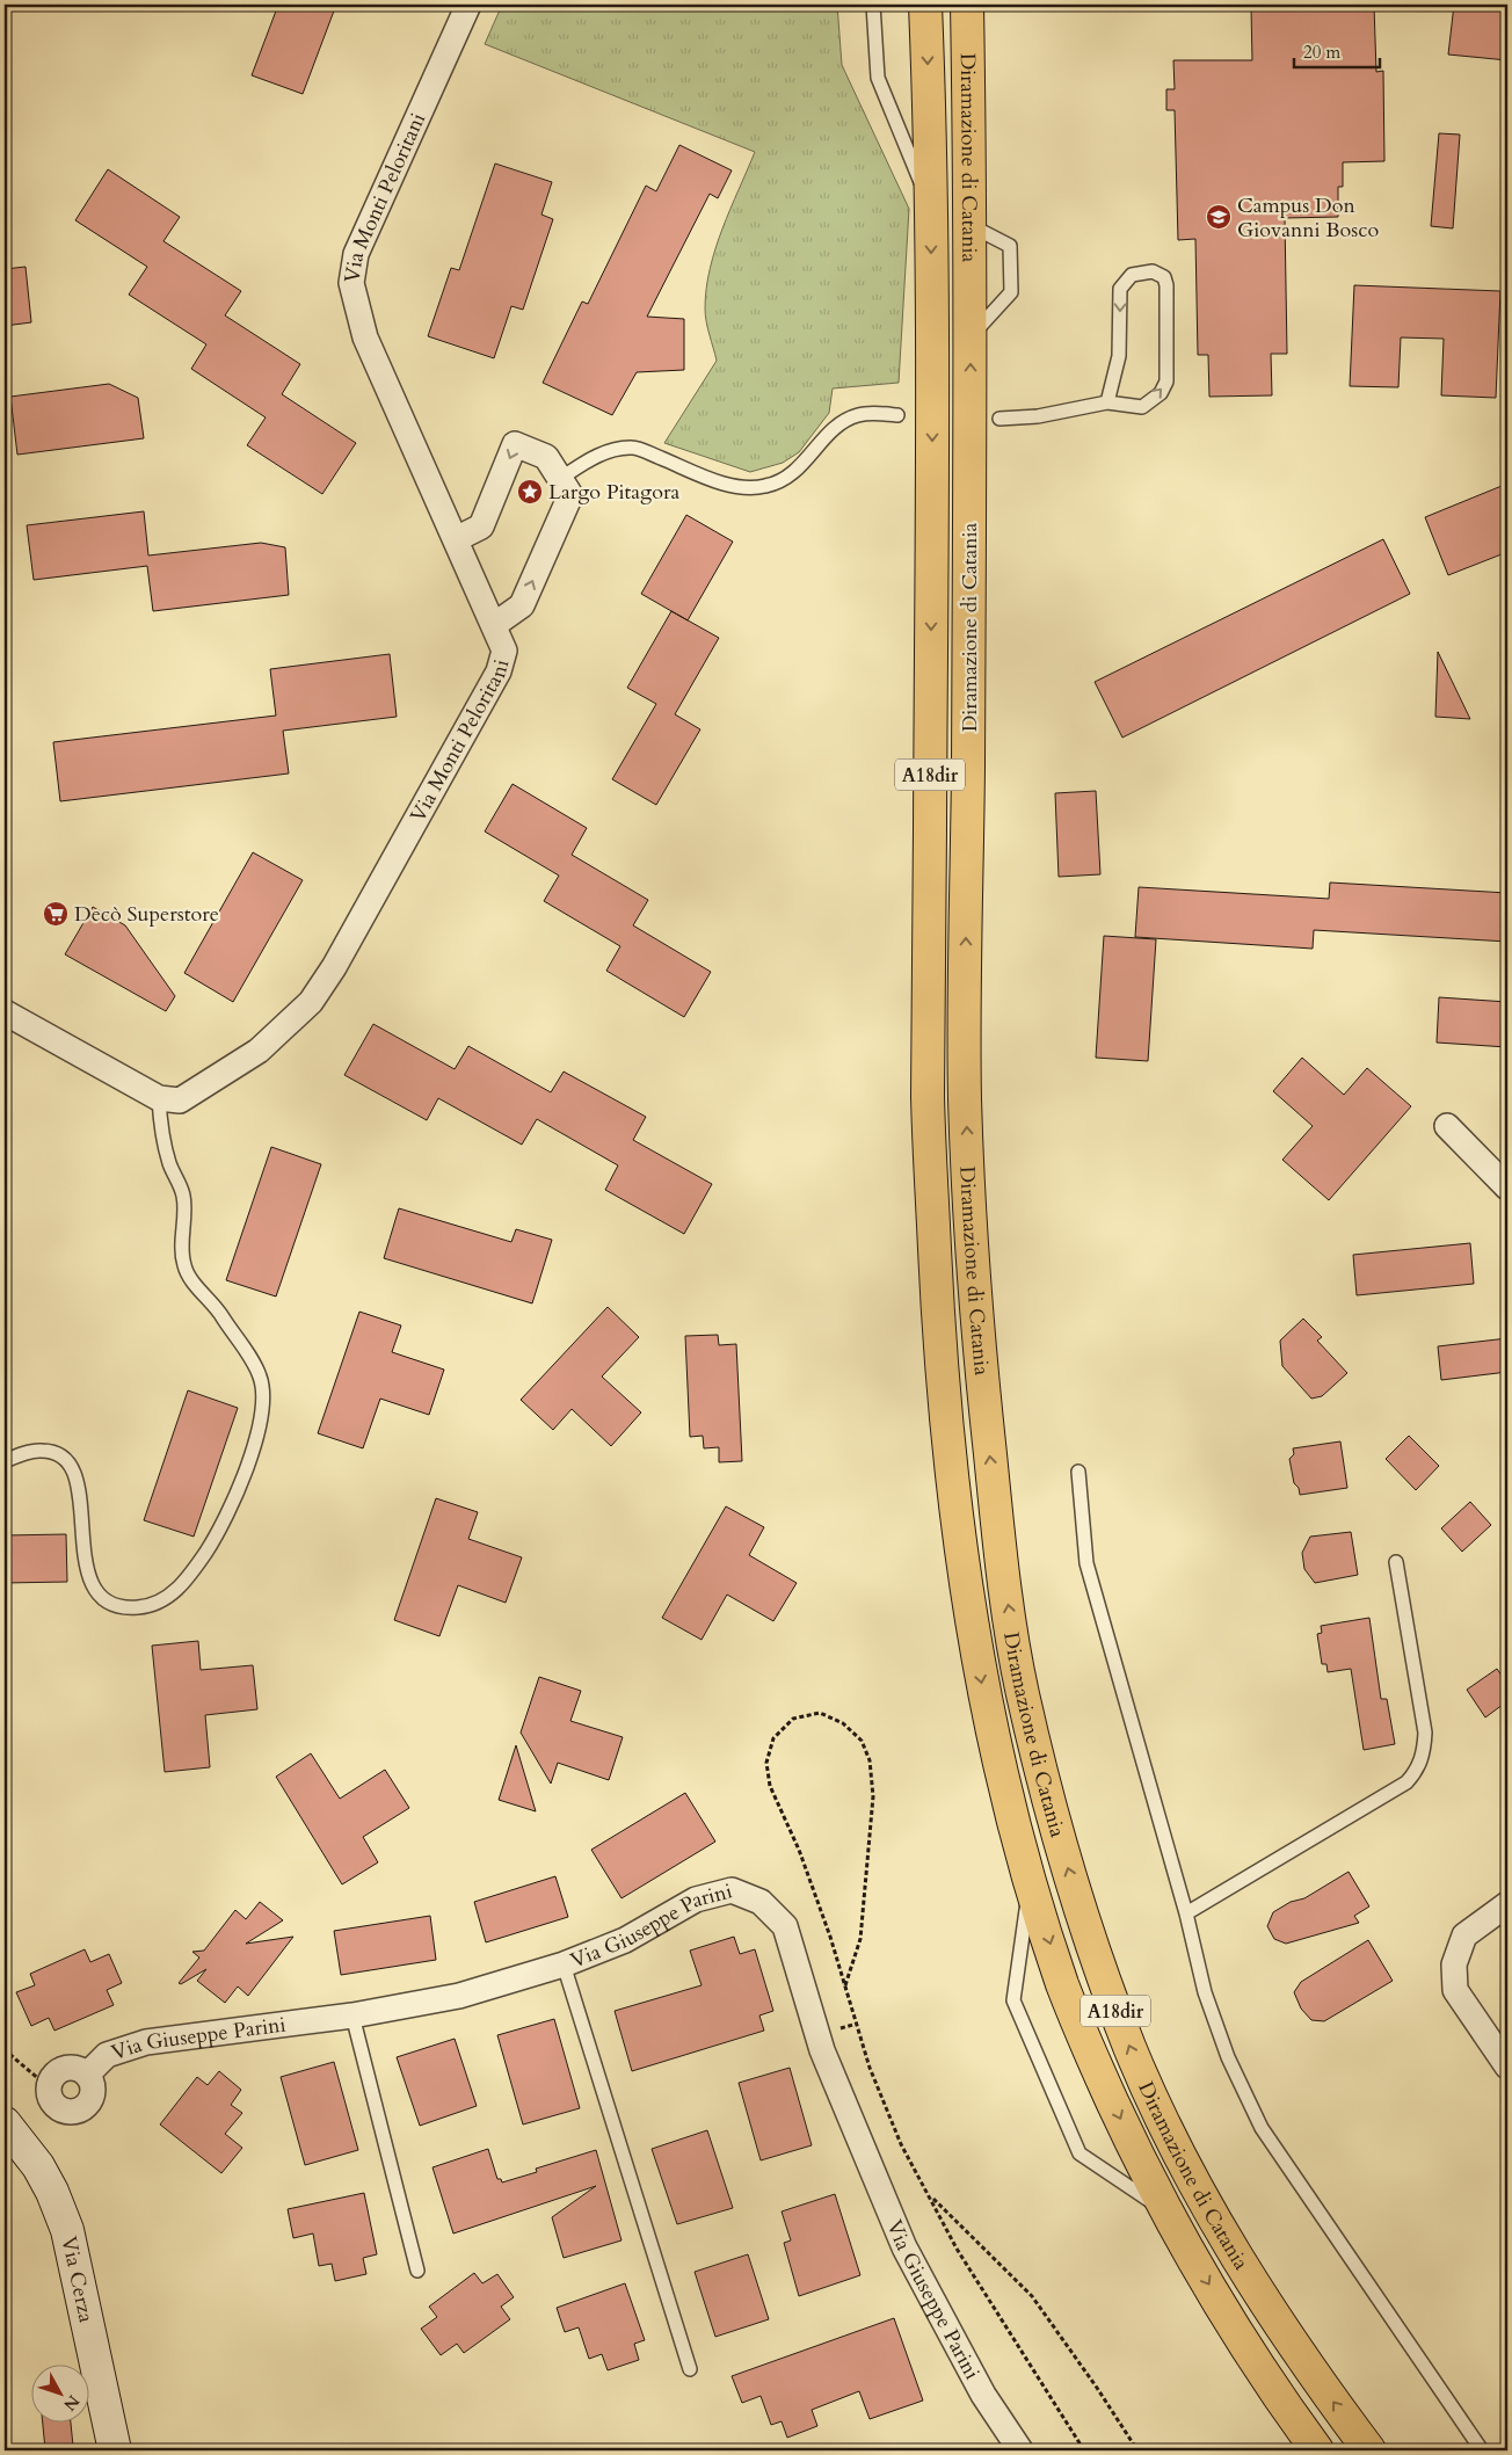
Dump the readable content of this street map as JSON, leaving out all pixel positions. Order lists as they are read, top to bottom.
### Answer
{
  "streets": {
    "highway": ["Diramazione di Catania", "A18dir"],
    "main road": ["Via Cerza"],
    "street": ["Via Monti Peloritani", "Via Giuseppe Parini"]
  },
  "places": {
    "school or university": ["Campus Don Giovanni Bosco"],
    "place": ["Largo Pitagora"],
    "supermarket": ["Decò Superstore"]
  },
  "scale_bar": "20 m",
  "north": "bottom right"
}
